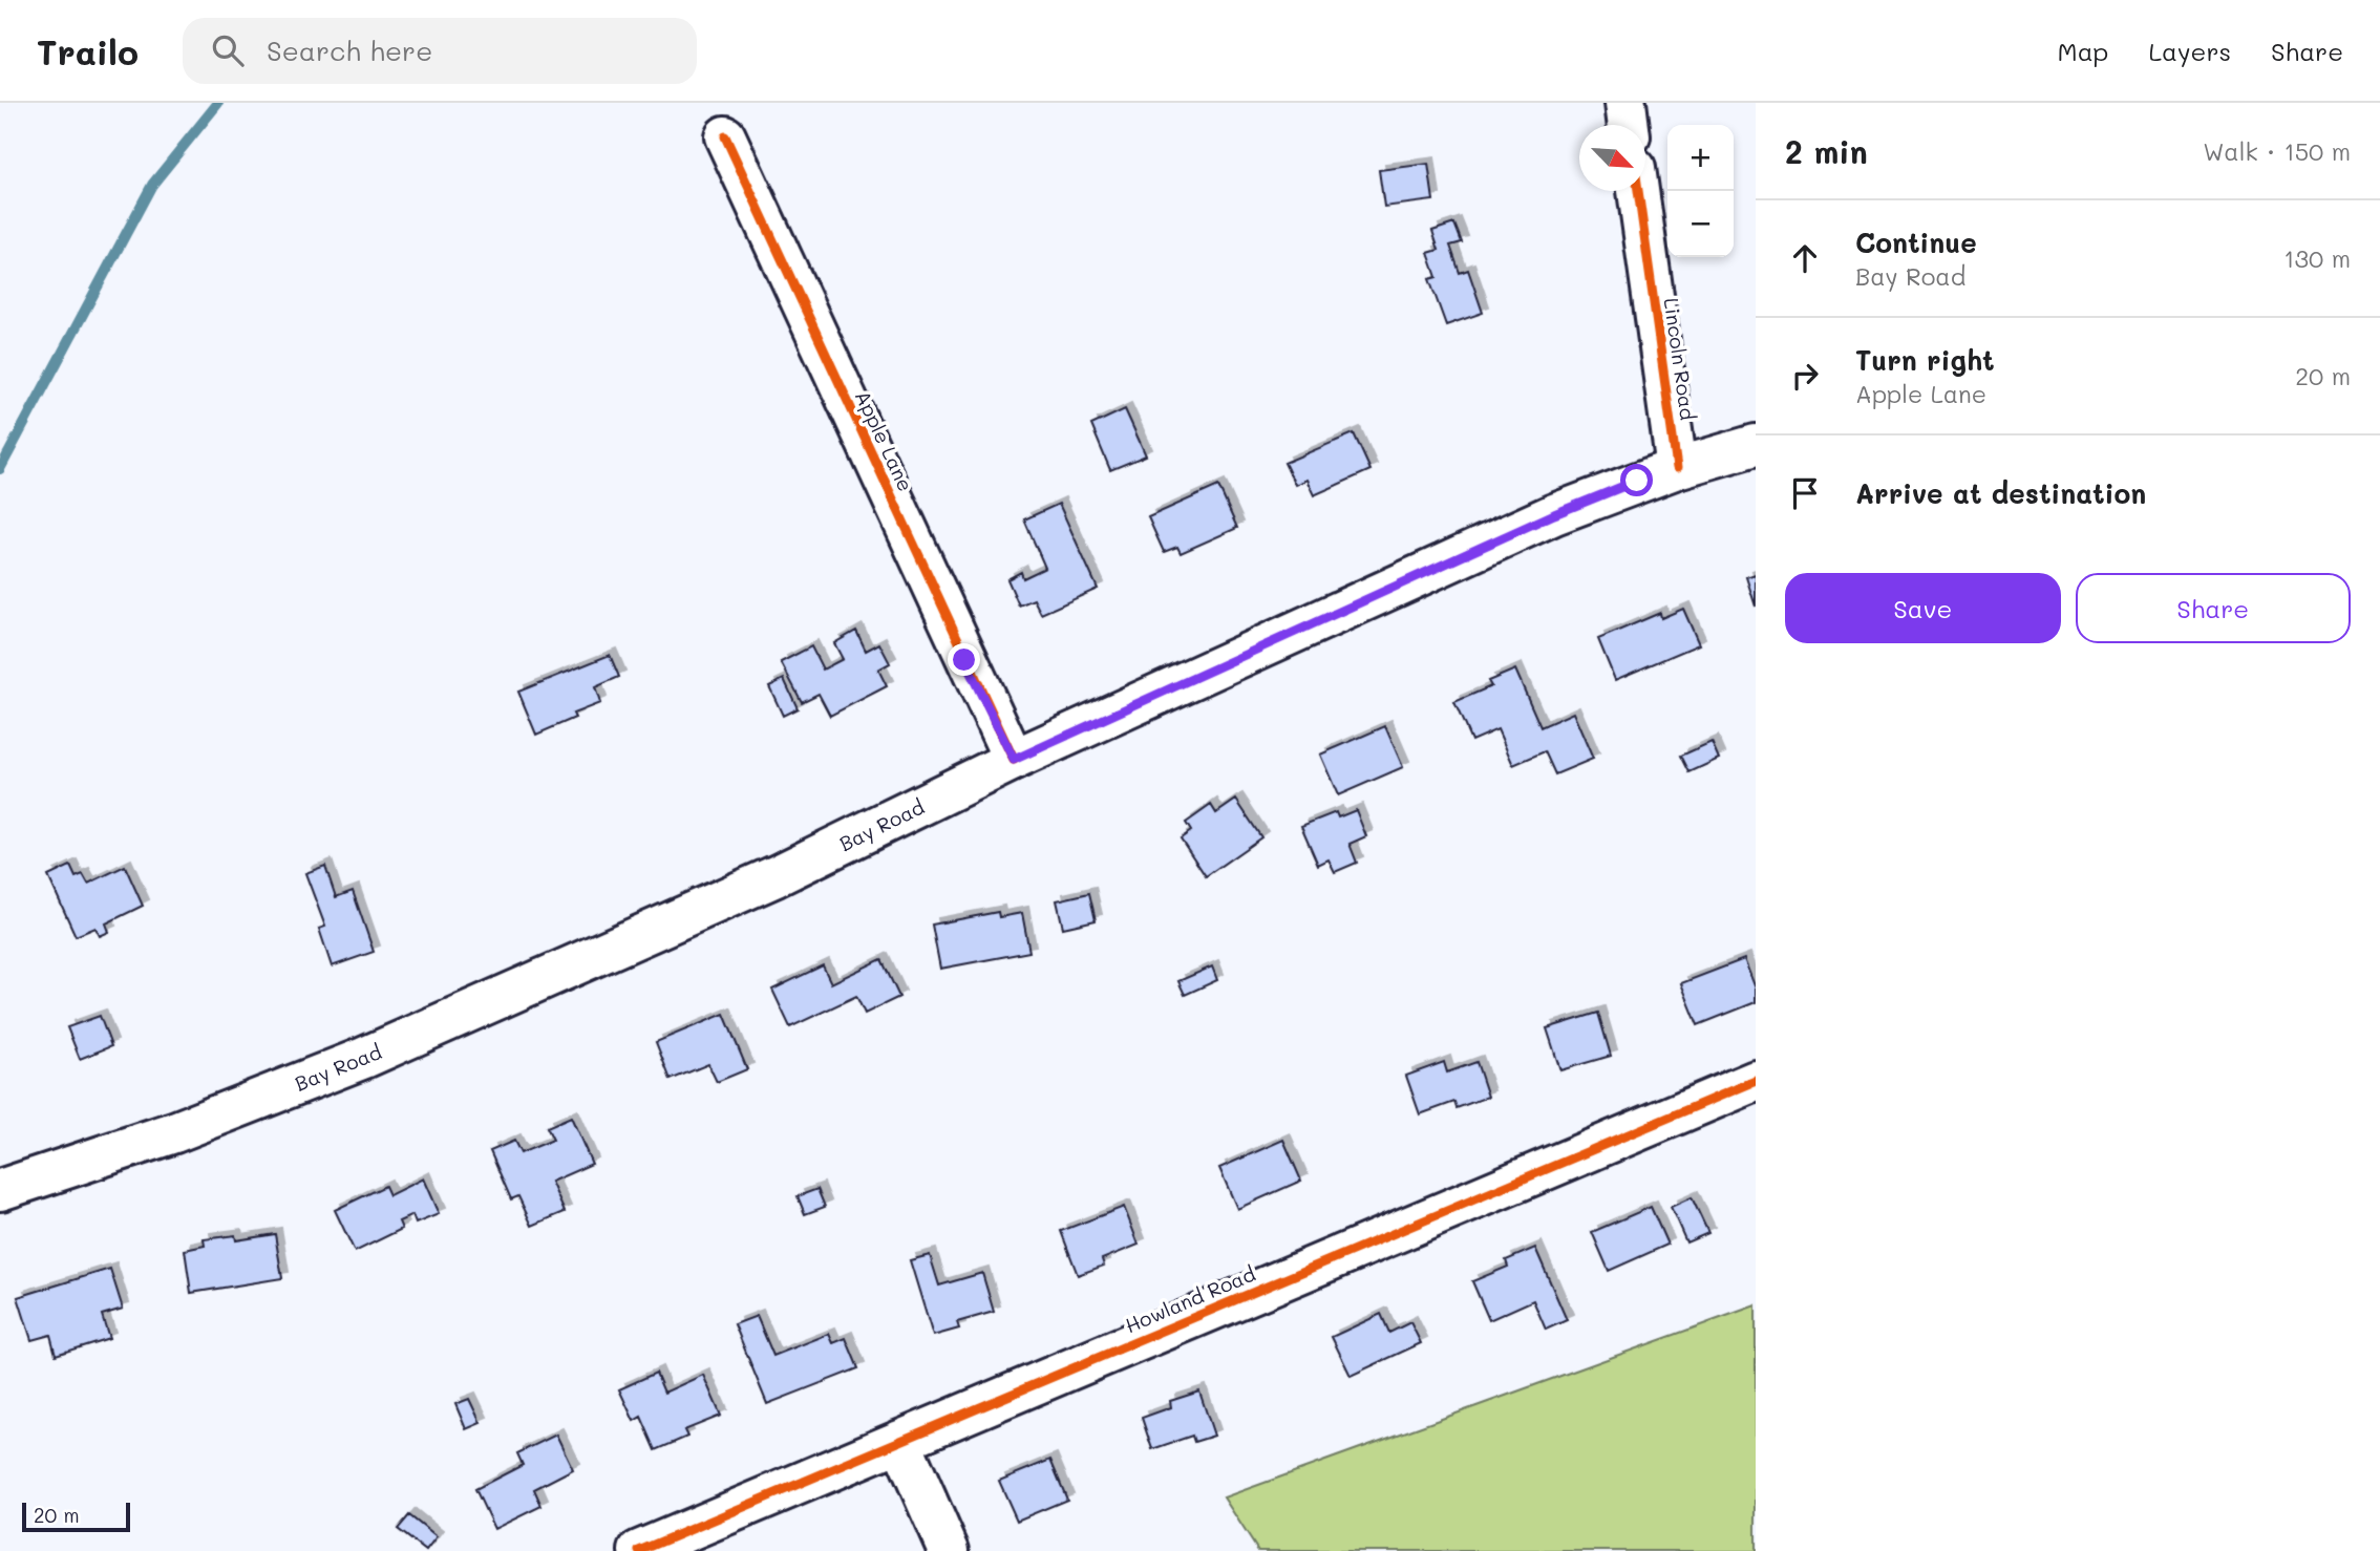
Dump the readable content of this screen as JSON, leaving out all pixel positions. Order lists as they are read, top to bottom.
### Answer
{
  "streets": {
    "street": [
      "Lincoln Road",
      "Apple Lane",
      "Bay Road",
      "Howland Road"
    ]
  },
  "crossings": [
    ["Lincoln Road", "Bay Road"],
    ["Apple Lane", "Bay Road"]
  ],
  "scale_bar": "20 m",
  "north": "bottom right",
  "page": {
    "header": "Trailo",
    "search": "Search here",
    "nav": ["Map", "Layers", "Share"],
    "heading": ["2 min", "Walk · 150 m"],
    "map_buttons": ["+", "−"],
    "list": [
      ["Continue", "Bay Road", "130 m"],
      ["Turn right", "Apple Lane", "20 m"],
      "Arrive at destination"
    ],
    "buttons": ["Save", "Share"],
    "scale": "20 m"
  }
}
